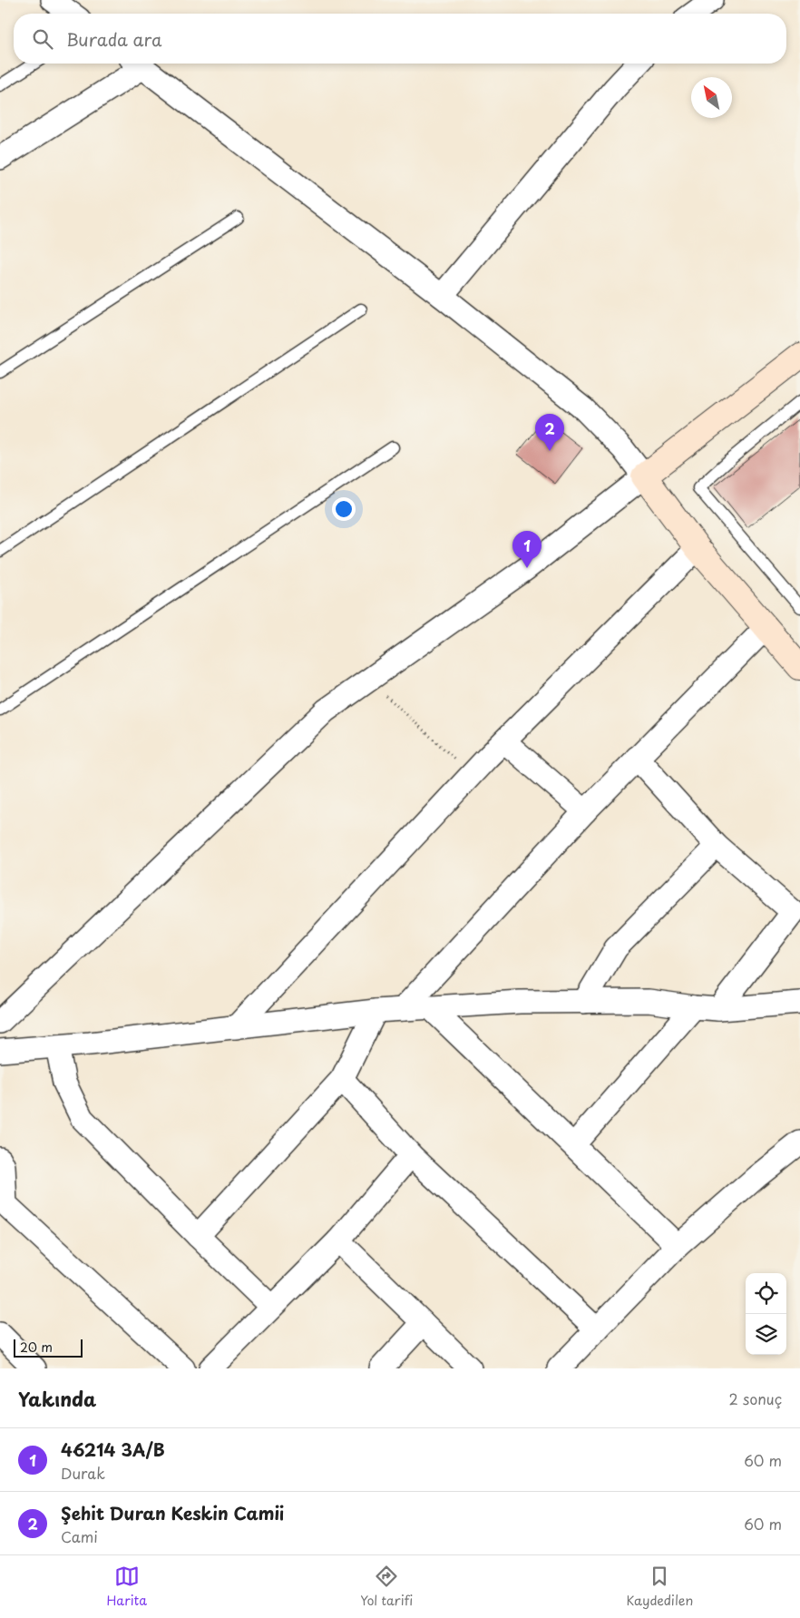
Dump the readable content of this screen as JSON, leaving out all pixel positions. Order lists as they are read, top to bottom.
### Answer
{
  "scale_bar": "20 m",
  "north": "top left",
  "page": {
    "search": "Burada ara",
    "pins": ["2", "1"],
    "scale": "20 m",
    "heading": ["Yakında", "2 sonuç"],
    "list": [
      {
        "mark": "1",
        "name": "46214 3A/B",
        "note": "Durak",
        "value": "60 m"
      },
      {
        "mark": "2",
        "name": "Şehit Duran Keskin Camii",
        "note": "Cami",
        "value": "60 m"
      }
    ],
    "nav": ["Harita", "Yol tarifi", "Kaydedilen"]
  }
}
